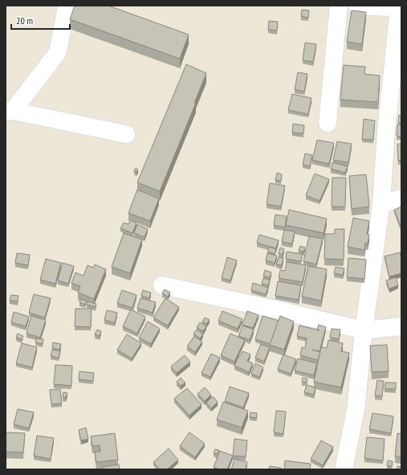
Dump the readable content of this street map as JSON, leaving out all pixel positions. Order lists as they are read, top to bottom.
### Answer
{
  "scale_bar": "20 m"
}
